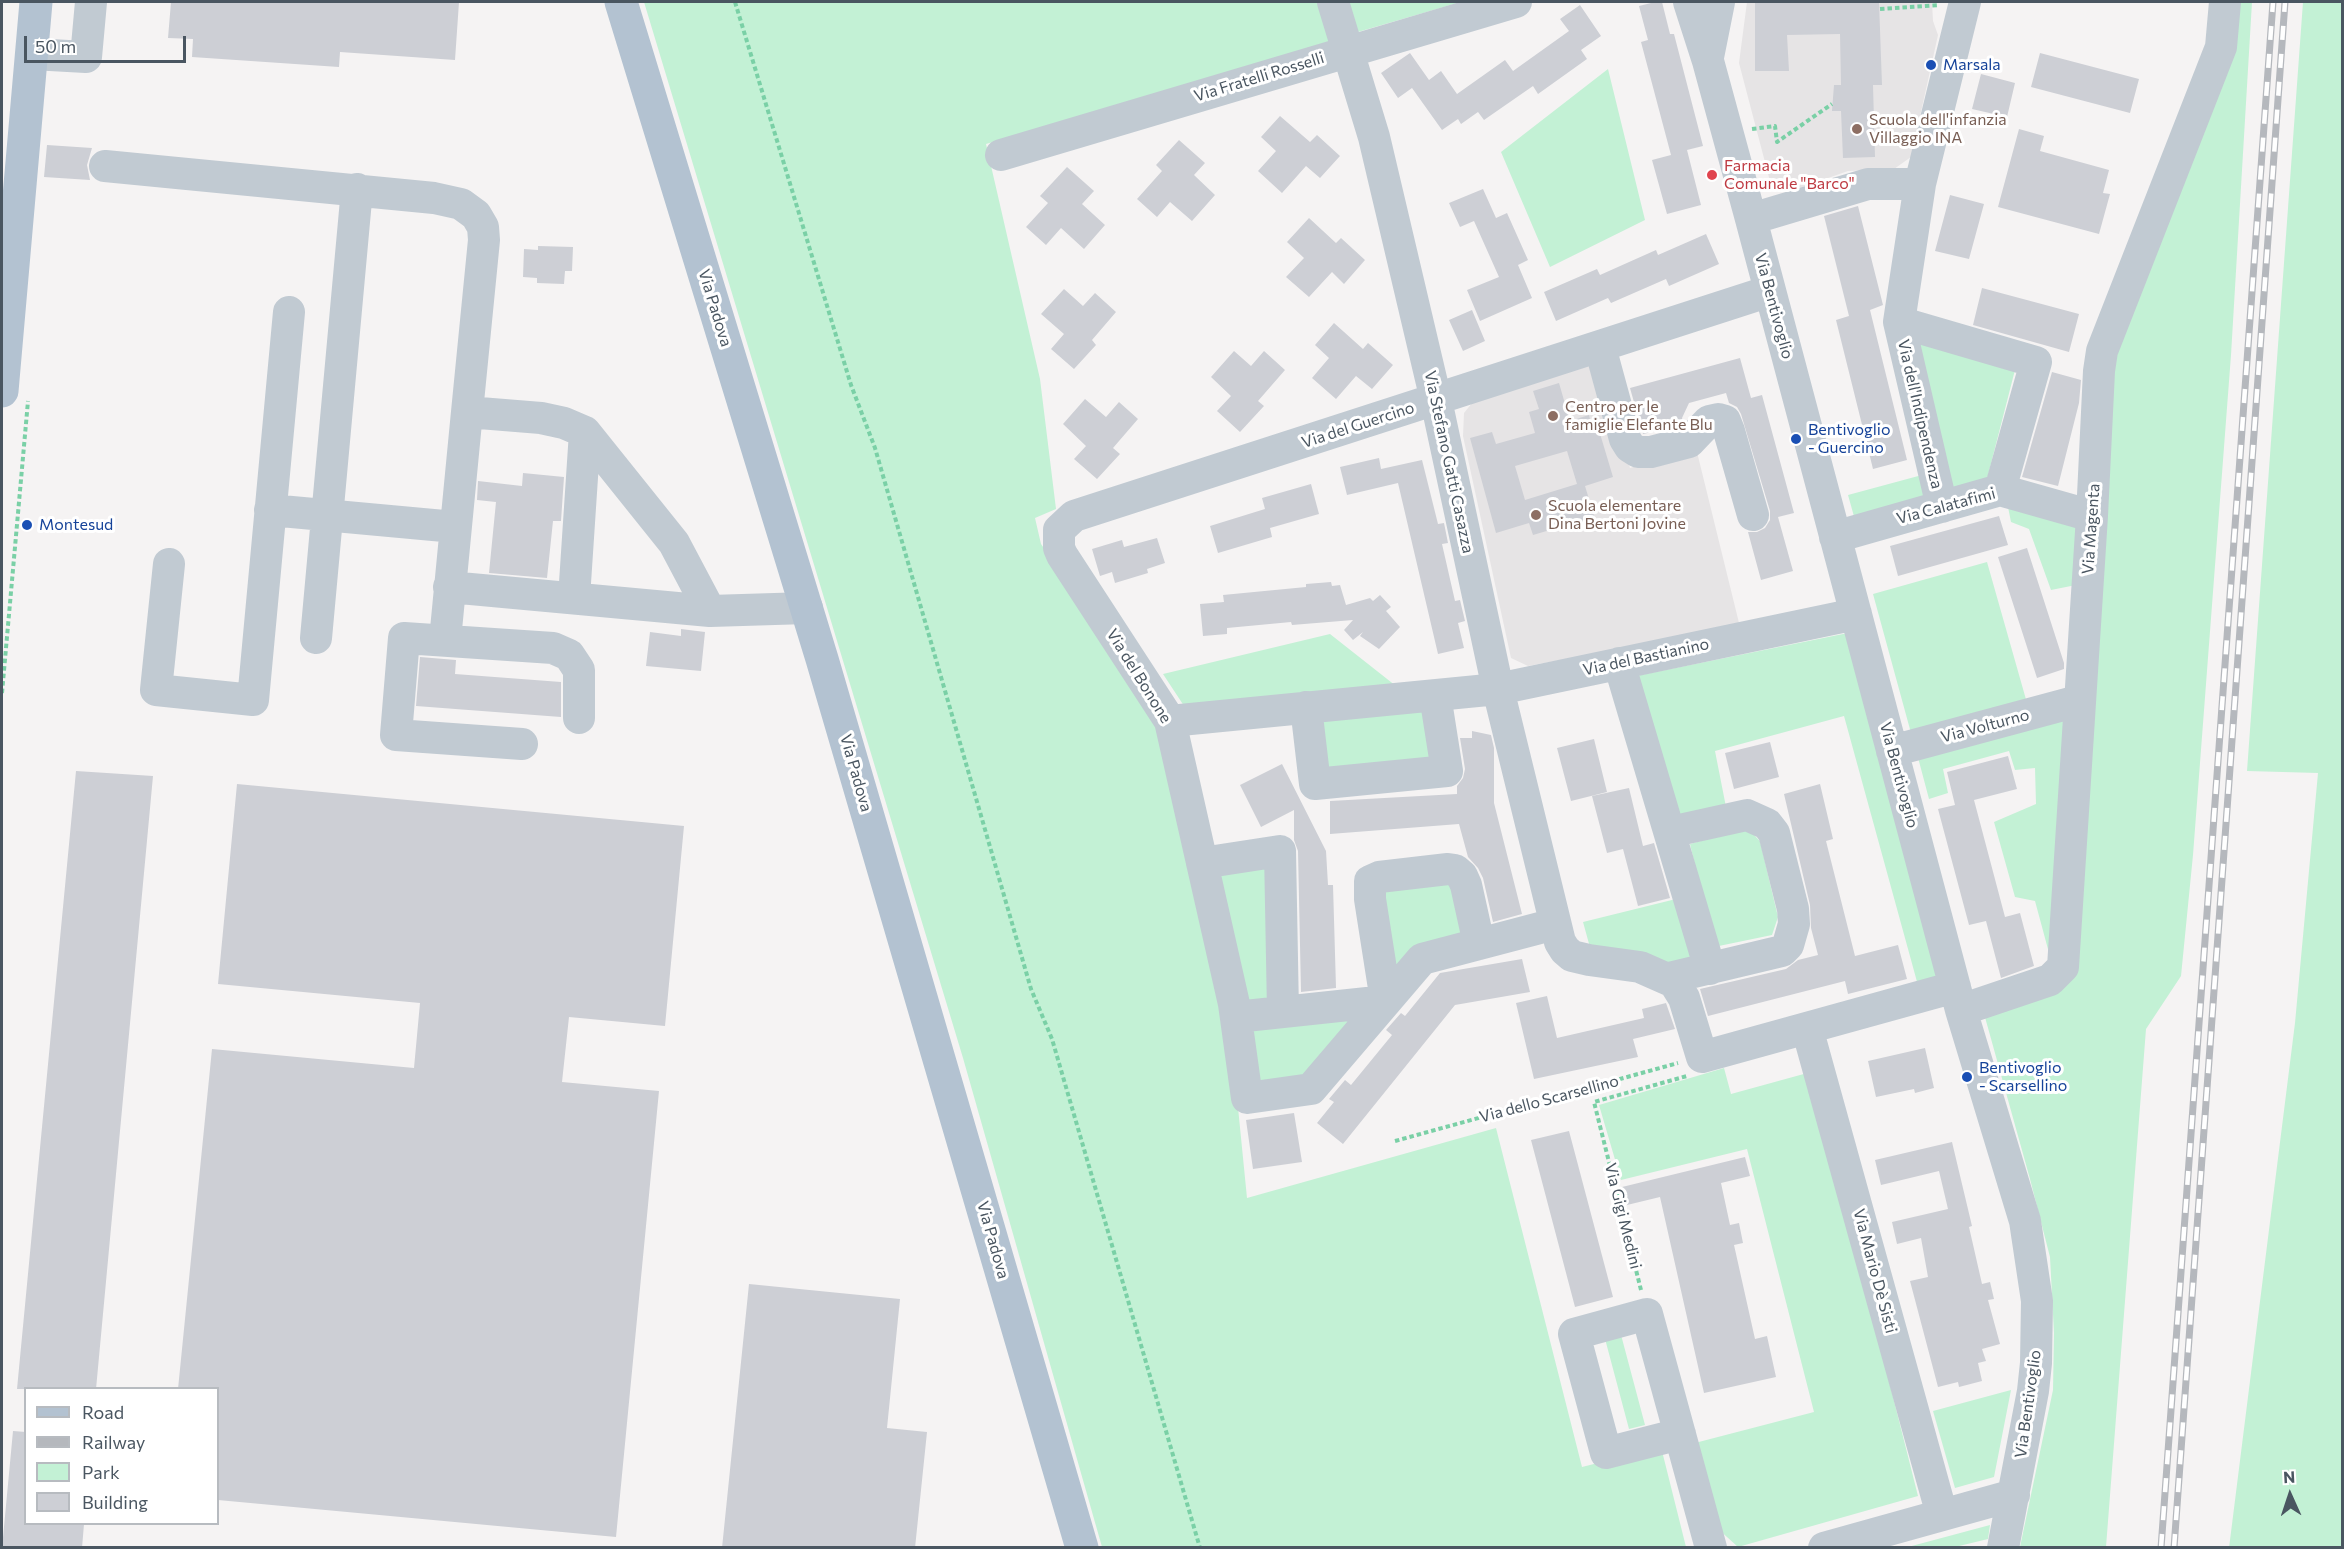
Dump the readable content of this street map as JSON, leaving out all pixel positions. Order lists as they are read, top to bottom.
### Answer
{
  "streets": {
    "main road": ["Via Padova"],
    "street": [
      "Via Fratelli Rosselli",
      "Via Bentivoglio",
      "Via dell'Indipendenza",
      "Via del Guercino",
      "Via Stefano Gatti Casazza",
      "Via Calatafimi",
      "Via Magenta",
      "Via del Bastianino",
      "Via del Bonone",
      "Via Volturno",
      "Via Mario Dè Sisti"
    ],
    "path": ["Via dello Scarsellino", "Via Gigi Medini"]
  },
  "crossings": [
    ["Via Fratelli Rosselli", "Via Stefano Gatti Casazza"],
    ["Via Bentivoglio", "Via del Guercino"],
    ["Via Bentivoglio", "Via Calatafimi"],
    ["Via Bentivoglio", "Via Magenta"],
    ["Via Bentivoglio", "Via del Bastianino"],
    ["Via Bentivoglio", "Via Volturno"],
    ["Via dell'Indipendenza", "Via Calatafimi"],
    ["Via del Guercino", "Via Stefano Gatti Casazza"],
    ["Via del Guercino", "Via del Bonone"],
    ["Via Stefano Gatti Casazza", "Via del Bastianino"],
    ["Via Calatafimi", "Via Magenta"],
    ["Via Magenta", "Via Volturno"],
    ["Via del Bastianino", "Via del Bonone"],
    ["Via dello Scarsellino", "Via Gigi Medini"]
  ],
  "places": [
    "Marsala",
    "Scuola dell'infanzia Villaggio INA",
    "Farmacia Comunale \"Barco\"",
    "Centro per le famiglie Elefante Blu",
    "Bentivoglio - Guercino",
    "Scuola elementare Dina Bertoni Jovine",
    "Montesud",
    "Bentivoglio - Scarsellino"
  ],
  "legend": [
    "Road",
    "Railway",
    "Park",
    "Building"
  ],
  "scale_bar": "50 m",
  "north": "top"
}
